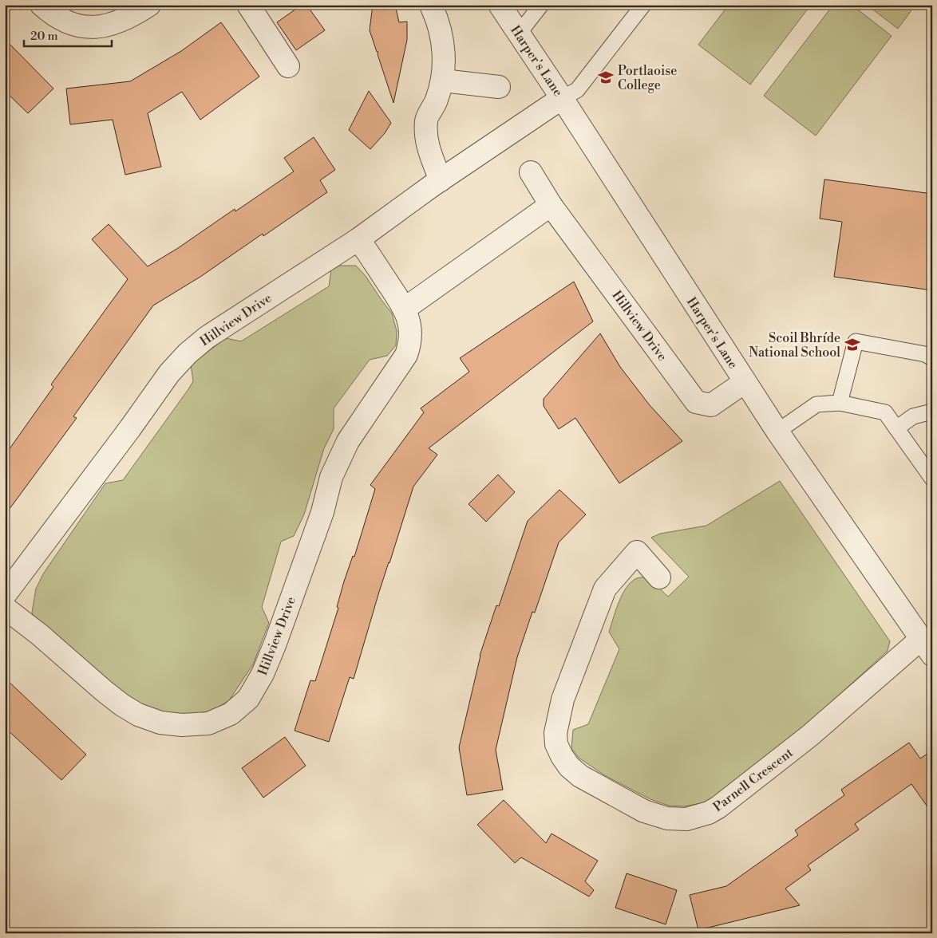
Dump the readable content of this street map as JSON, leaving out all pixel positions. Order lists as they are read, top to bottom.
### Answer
{
  "streets": {
    "street": ["Harper's Lane", "Hillview Drive", "Parnell Crescent"]
  },
  "crossings": [
    ["Harper's Lane", "Hillview Drive"],
    ["Harper's Lane", "Parnell Crescent"]
  ],
  "places": {
    "school or university": ["Portlaoise College", "Scoil Bhríde National School"]
  },
  "scale_bar": "20 m"
}
